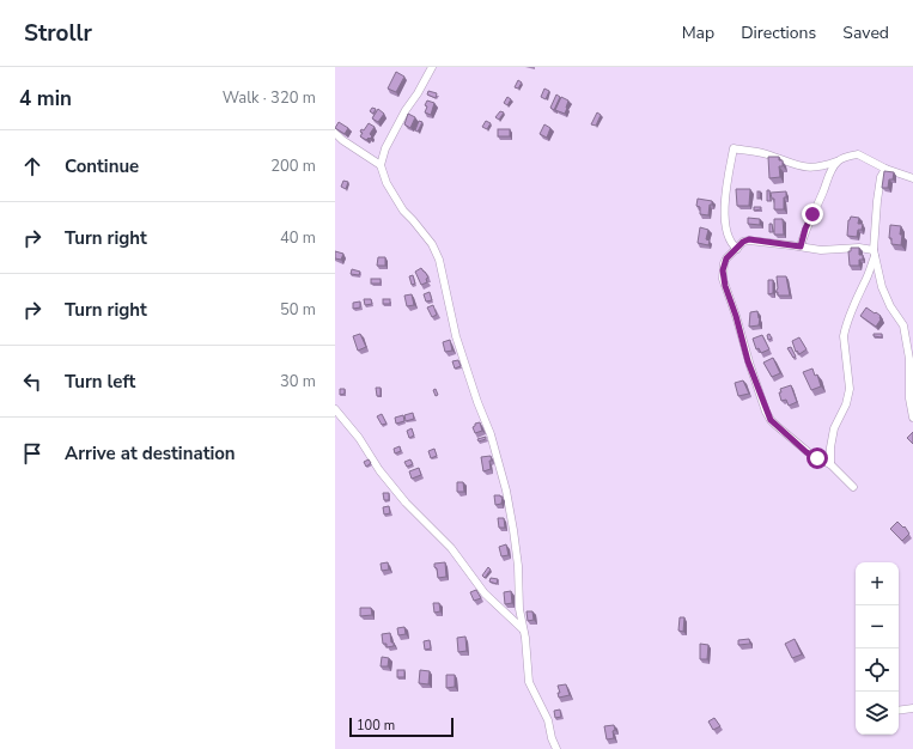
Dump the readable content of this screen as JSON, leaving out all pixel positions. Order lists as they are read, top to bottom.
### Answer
{
  "scale_bar": "100 m",
  "page": {
    "header": "Strollr",
    "nav": ["Map", "Directions", "Saved"],
    "heading": ["4 min", "Walk · 320 m"],
    "list": [
      ["Continue", "200 m"],
      ["Turn right", "40 m"],
      ["Turn right", "50 m"],
      ["Turn left", "30 m"],
      "Arrive at destination"
    ],
    "map_buttons": ["+", "−"],
    "scale": "100 m"
  }
}
